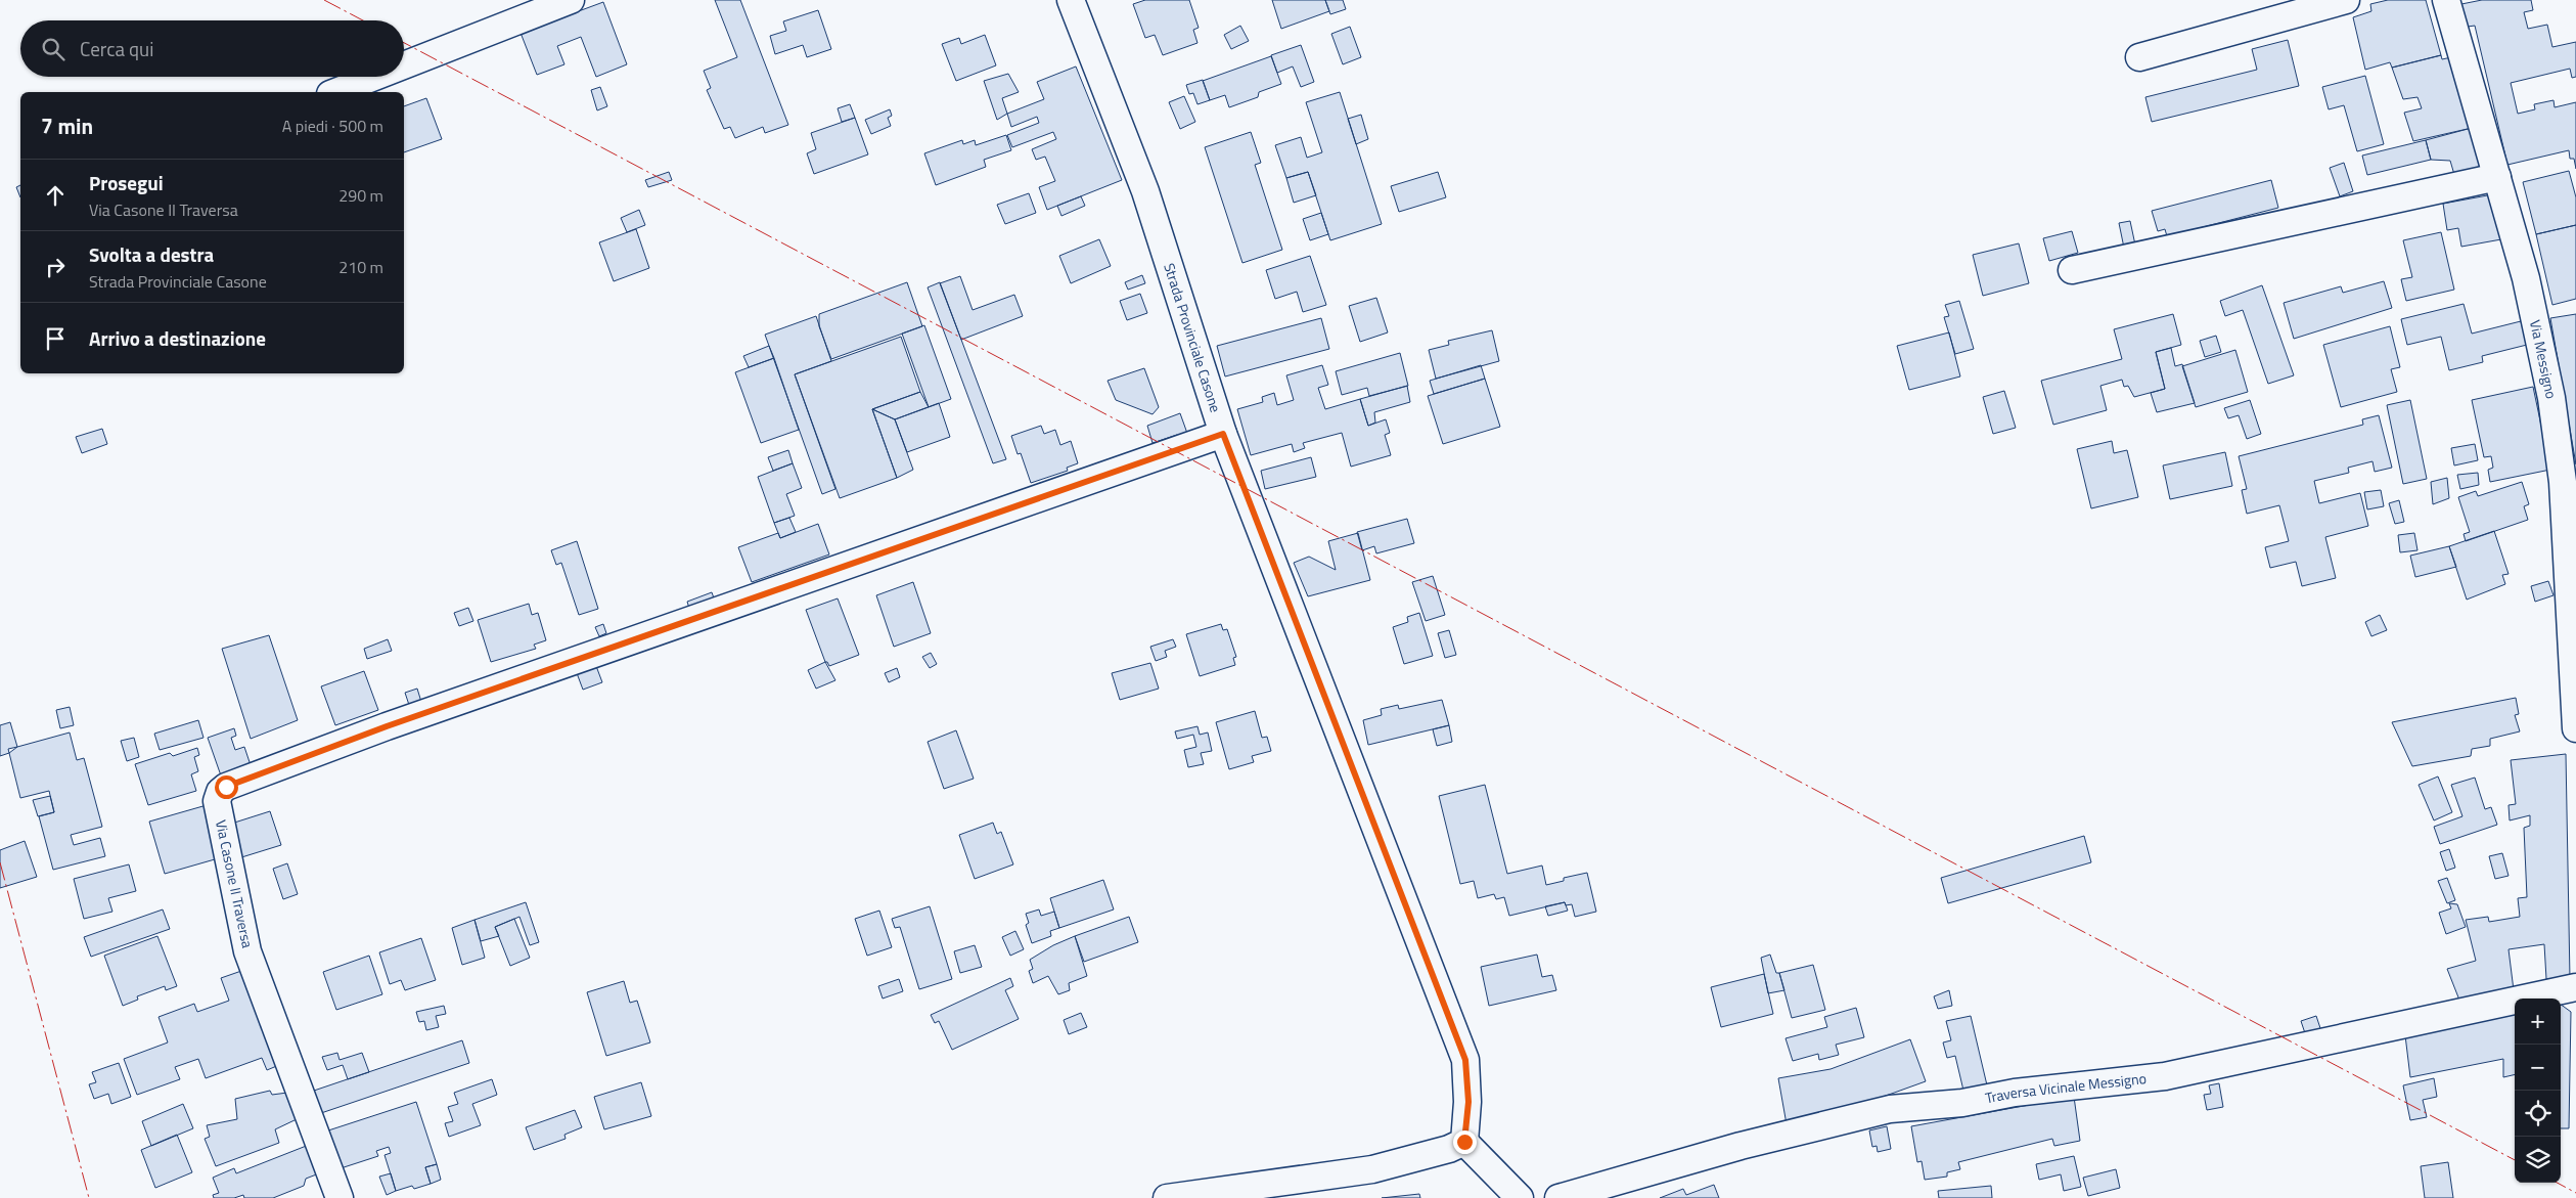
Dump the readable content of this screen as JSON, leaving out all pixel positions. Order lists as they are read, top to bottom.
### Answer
{
  "streets": {
    "street": [
      "Strada Provinciale Casone",
      "Via Messigno",
      "Via Casone II Traversa",
      "Traversa Vicinale Messigno"
    ]
  },
  "crossings": [
    ["Strada Provinciale Casone", "Via Casone II Traversa"]
  ],
  "page": {
    "search": "Cerca qui",
    "heading": ["7 min", "A piedi · 500 m"],
    "list": [
      ["Prosegui", "Via Casone II Traversa", "290 m"],
      ["Svolta a destra", "Strada Provinciale Casone", "210 m"],
      "Arrivo a destinazione"
    ],
    "map_buttons": ["+", "−"]
  }
}
